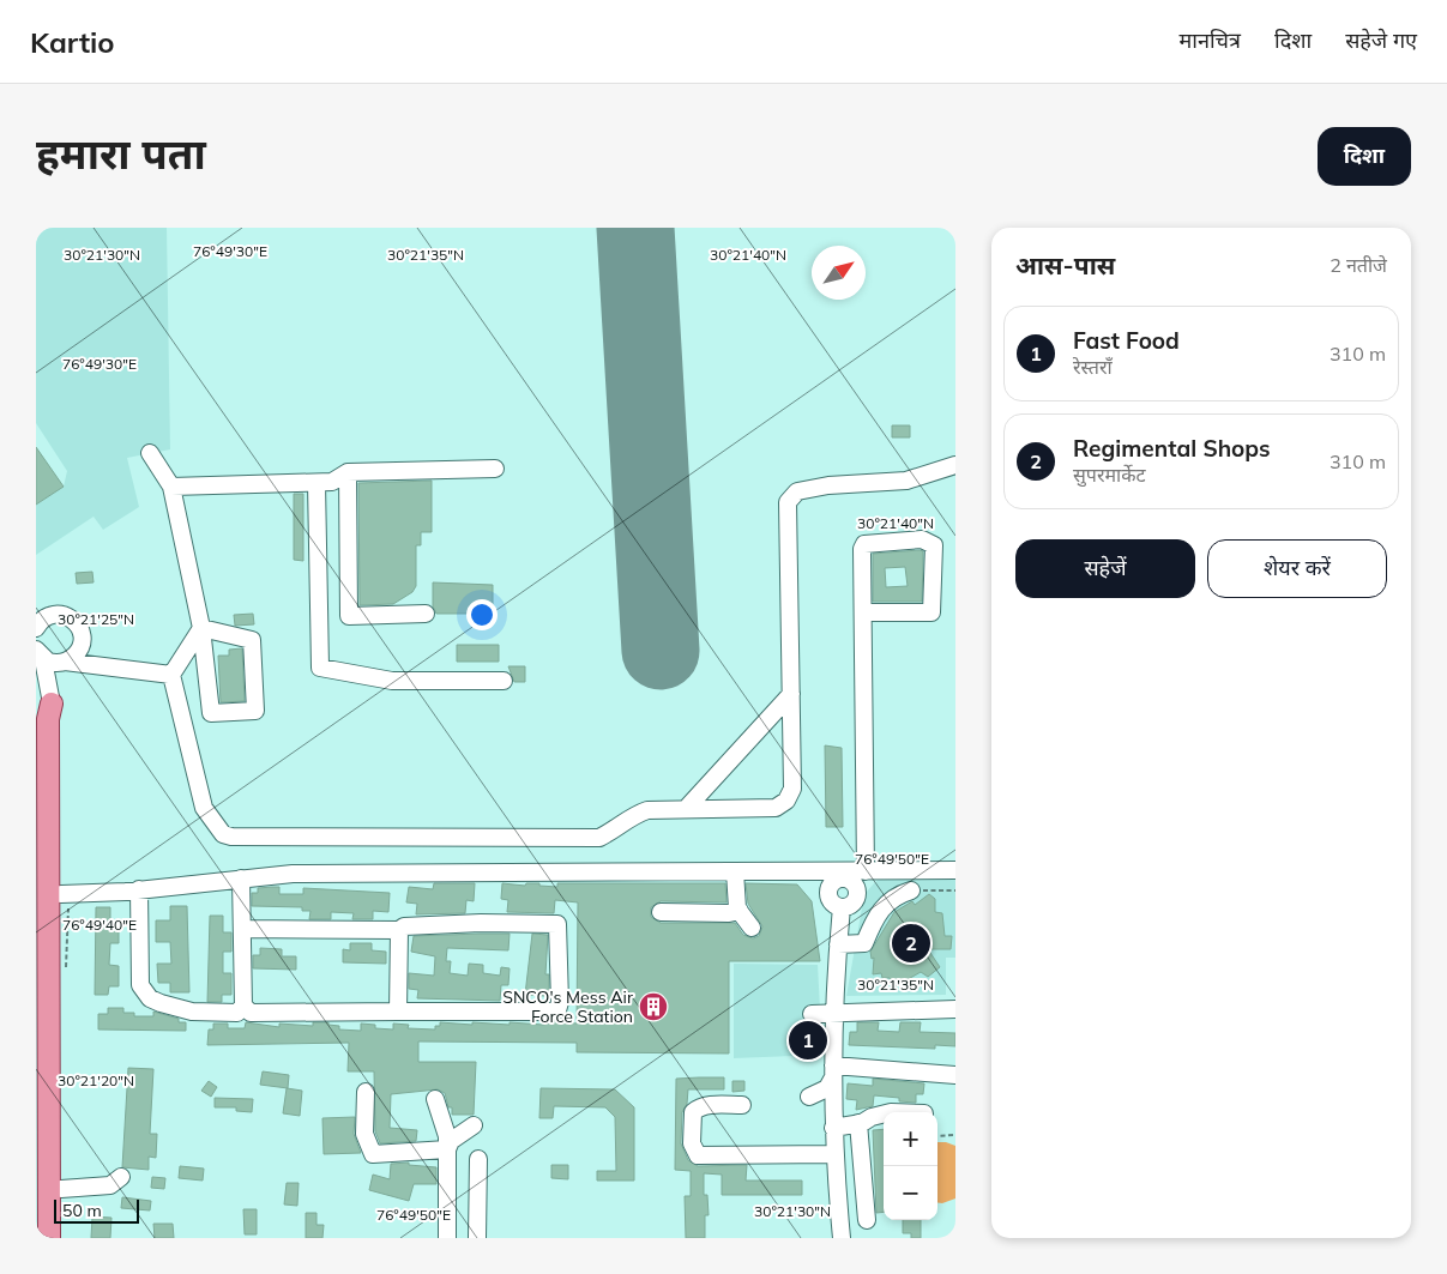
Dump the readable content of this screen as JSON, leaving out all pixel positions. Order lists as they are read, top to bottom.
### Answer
{
  "places": {
    "building": ["SNCO's Mess Air Force Station"]
  },
  "scale_bar": "50 m",
  "north": "top right",
  "page": {
    "header": "Kartio",
    "nav": ["मानचित्र", "दिशा", "सहेजे गए"],
    "title": "हमारा पता",
    "buttons": [
      "दिशा",
      ["सहेजें", "शेयर करें"]
    ],
    "heading": ["आस-पास", "2 नतीजे"],
    "list": [
      {
        "mark": "1",
        "name": "Fast Food",
        "note": "रेस्तराँ",
        "value": "310 m"
      },
      {
        "mark": "2",
        "name": "Regimental Shops",
        "note": "सुपरमार्केट",
        "value": "310 m"
      }
    ],
    "pins": ["2", "1"],
    "map_buttons": ["+", "−"],
    "scale": "50 m"
  },
  "coordinates": [
    "76°49'30\"E",
    "30°21'30\"N",
    "30°21'35\"N",
    "30°21'40\"N",
    "30°21'25\"N",
    "76°49'50\"E",
    "76°49'40\"E",
    "30°21'20\"N"
  ]
}
